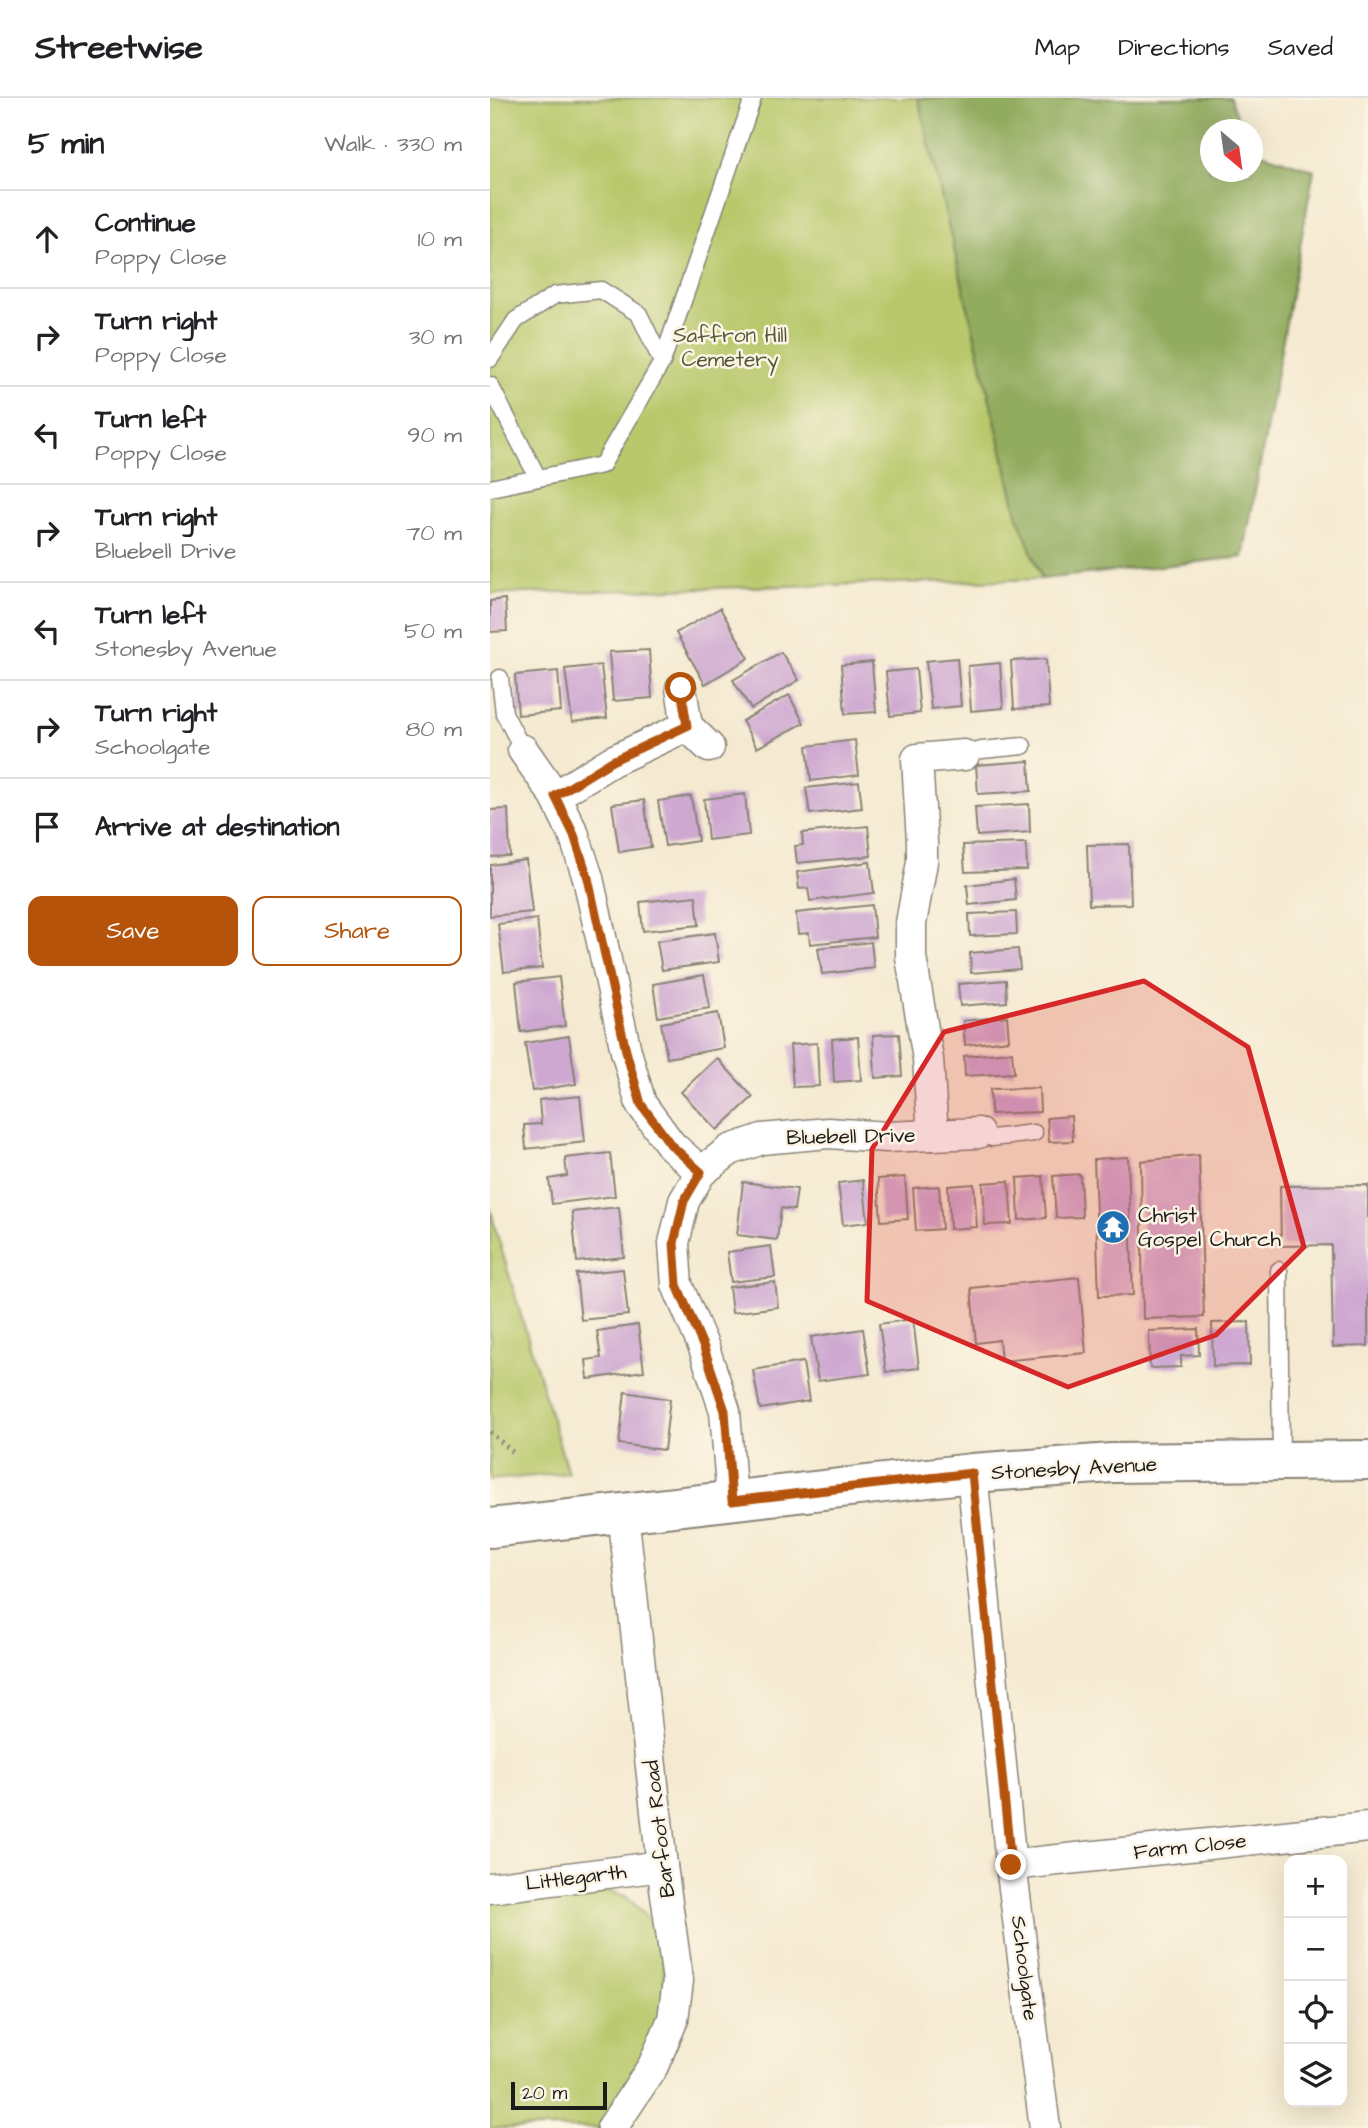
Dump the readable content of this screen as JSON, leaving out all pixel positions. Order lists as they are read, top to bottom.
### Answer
{
  "streets": {
    "main road": ["Stonesby Avenue"],
    "street": [
      "Bluebell Drive",
      "Barfoot Road",
      "Farm Close",
      "Littlegarth",
      "Schoolgate"
    ]
  },
  "crossings": [
    ["Bluebell Drive", "Stonesby Avenue"],
    ["Stonesby Avenue", "Barfoot Road"],
    ["Stonesby Avenue", "Schoolgate"],
    ["Barfoot Road", "Littlegarth"],
    ["Farm Close", "Schoolgate"]
  ],
  "parks": ["Saffron Hill Cemetery"],
  "places": {
    "temple": ["Christ Gospel Church"]
  },
  "scale_bar": "20 m",
  "north": "bottom right",
  "page": {
    "header": "Streetwise",
    "nav": ["Map", "Directions", "Saved"],
    "heading": ["5 min", "Walk · 330 m"],
    "list": [
      ["Continue", "Poppy Close", "10 m"],
      ["Turn right", "Poppy Close", "30 m"],
      ["Turn left", "Poppy Close", "90 m"],
      ["Turn right", "Bluebell Drive", "70 m"],
      ["Turn left", "Stonesby Avenue", "50 m"],
      ["Turn right", "Schoolgate", "80 m"],
      "Arrive at destination"
    ],
    "buttons": ["Save", "Share"],
    "map_buttons": ["+", "−"],
    "scale": "20 m"
  }
}
